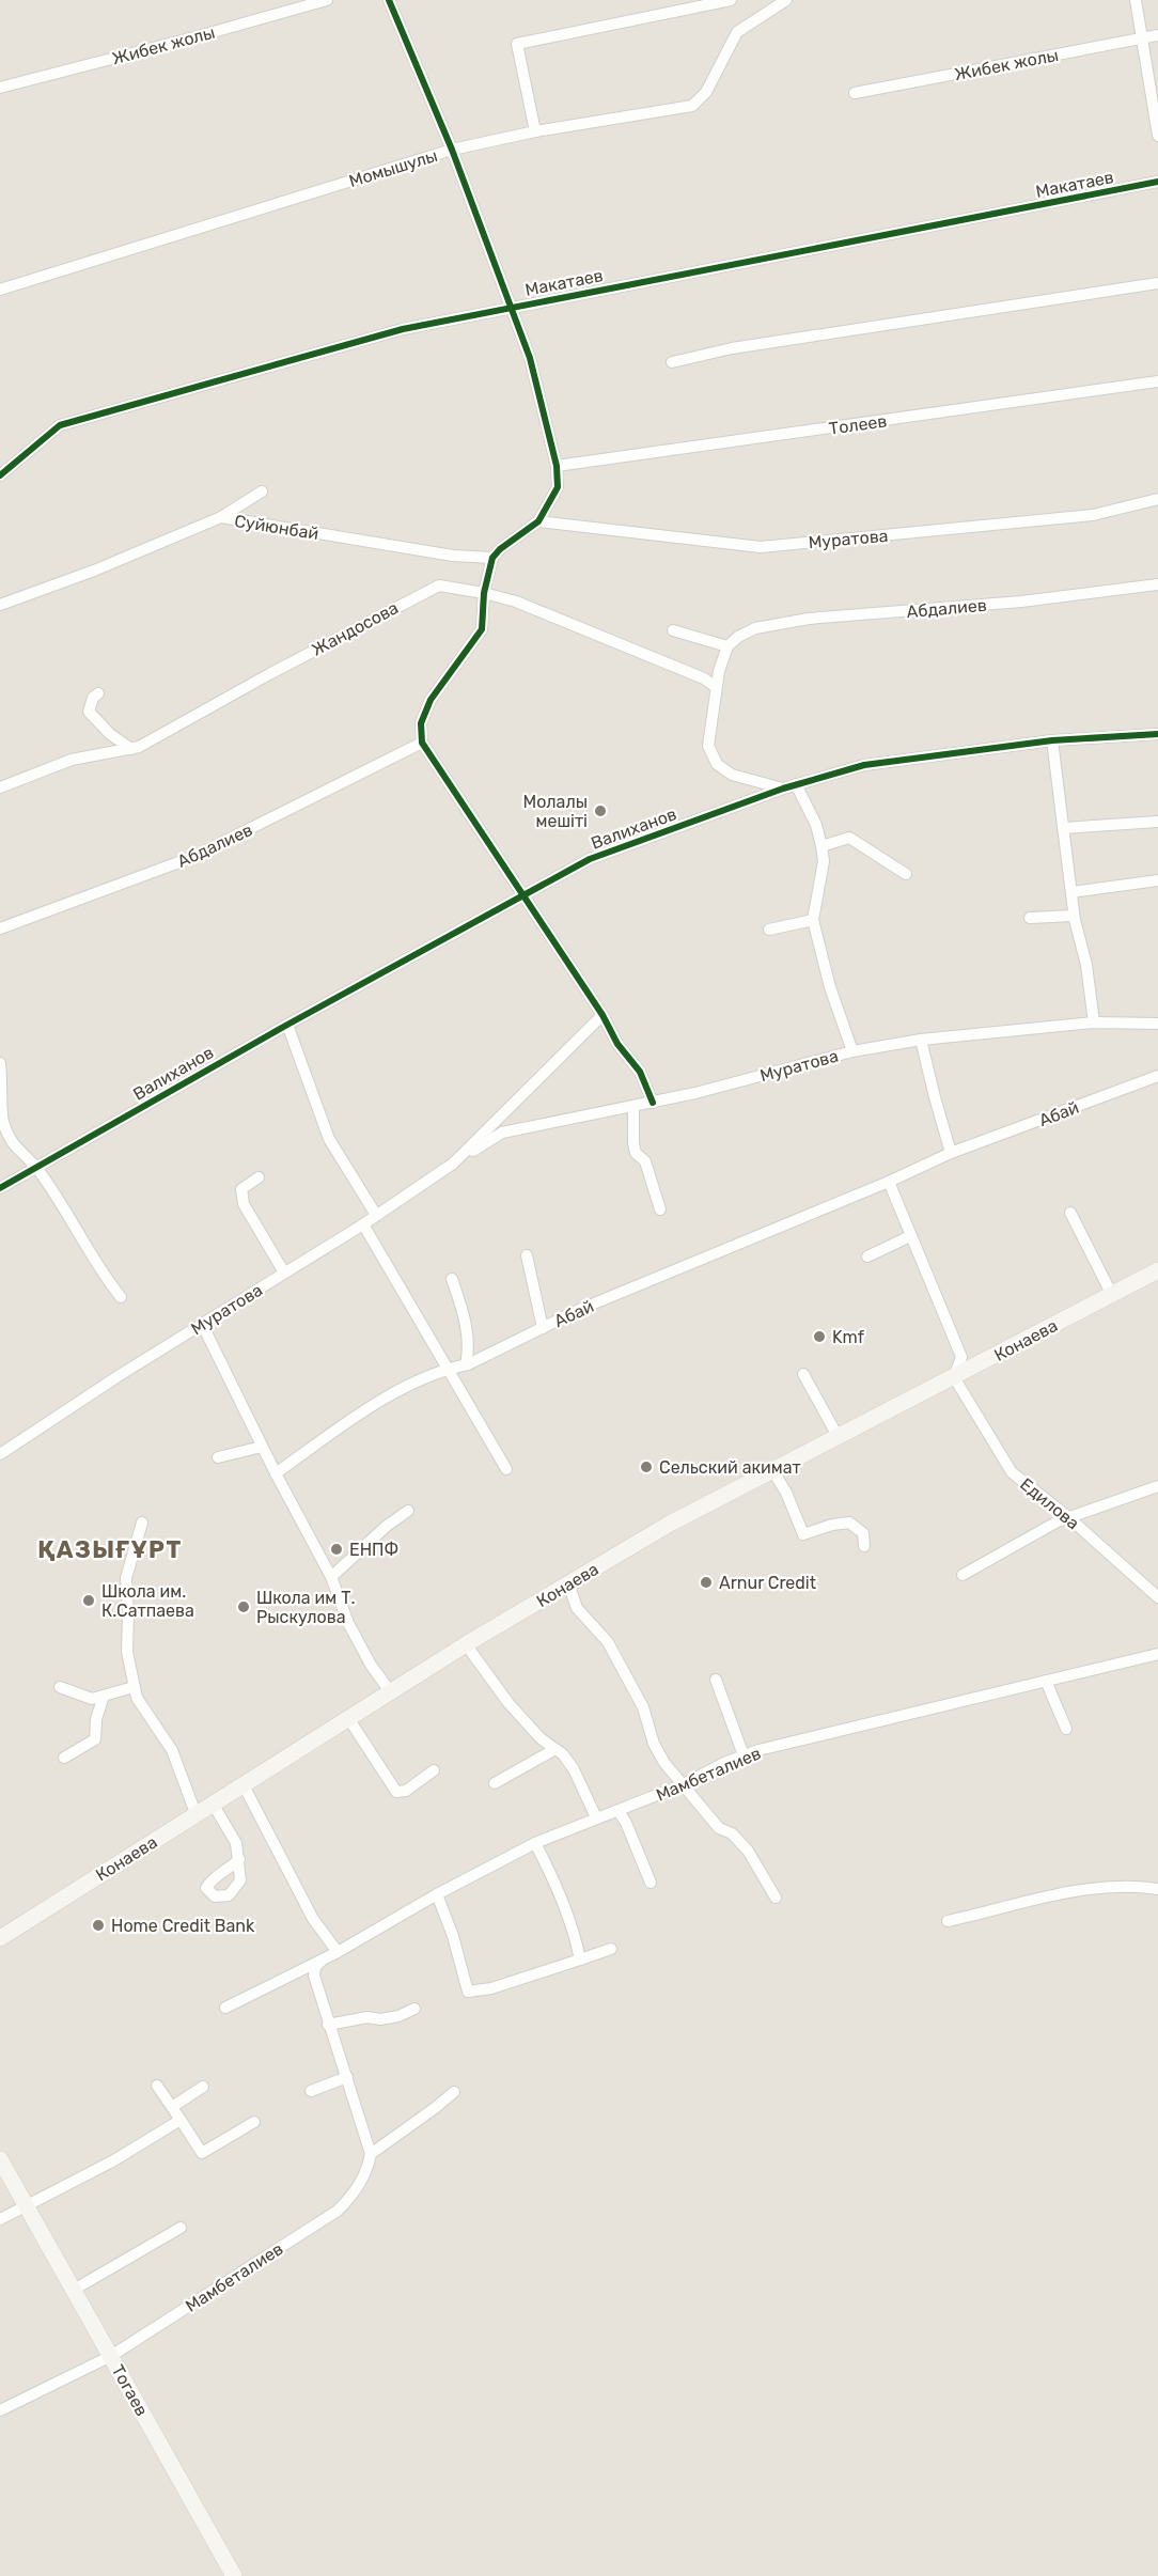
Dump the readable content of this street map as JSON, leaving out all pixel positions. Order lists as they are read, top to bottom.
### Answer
{
  "streets": {
    "main road": ["Конаева", "Тогаев"],
    "street": [
      "Жибек жолы",
      "Момышулы",
      "Макатаев",
      "Толеев",
      "Суйюнбай",
      "Муратова",
      "Абдалиев",
      "Жандосова",
      "Валиханов",
      "Абай",
      "Едилова",
      "Мамбеталиев"
    ]
  },
  "crossings": [
    ["Конаева", "Едилова"],
    ["Мамбеталиев", "Тогаев"]
  ],
  "districts": ["ҚАЗЫҒҰРТ"],
  "places": [
    "Молалы мешіті",
    "Kmf",
    "Сельский акимат",
    "ЕНПФ",
    "Arnur Credit",
    "Школа им. К.Сатпаева",
    "Школа им Т. Рыскулова",
    "Home Credit Bank"
  ]
}
